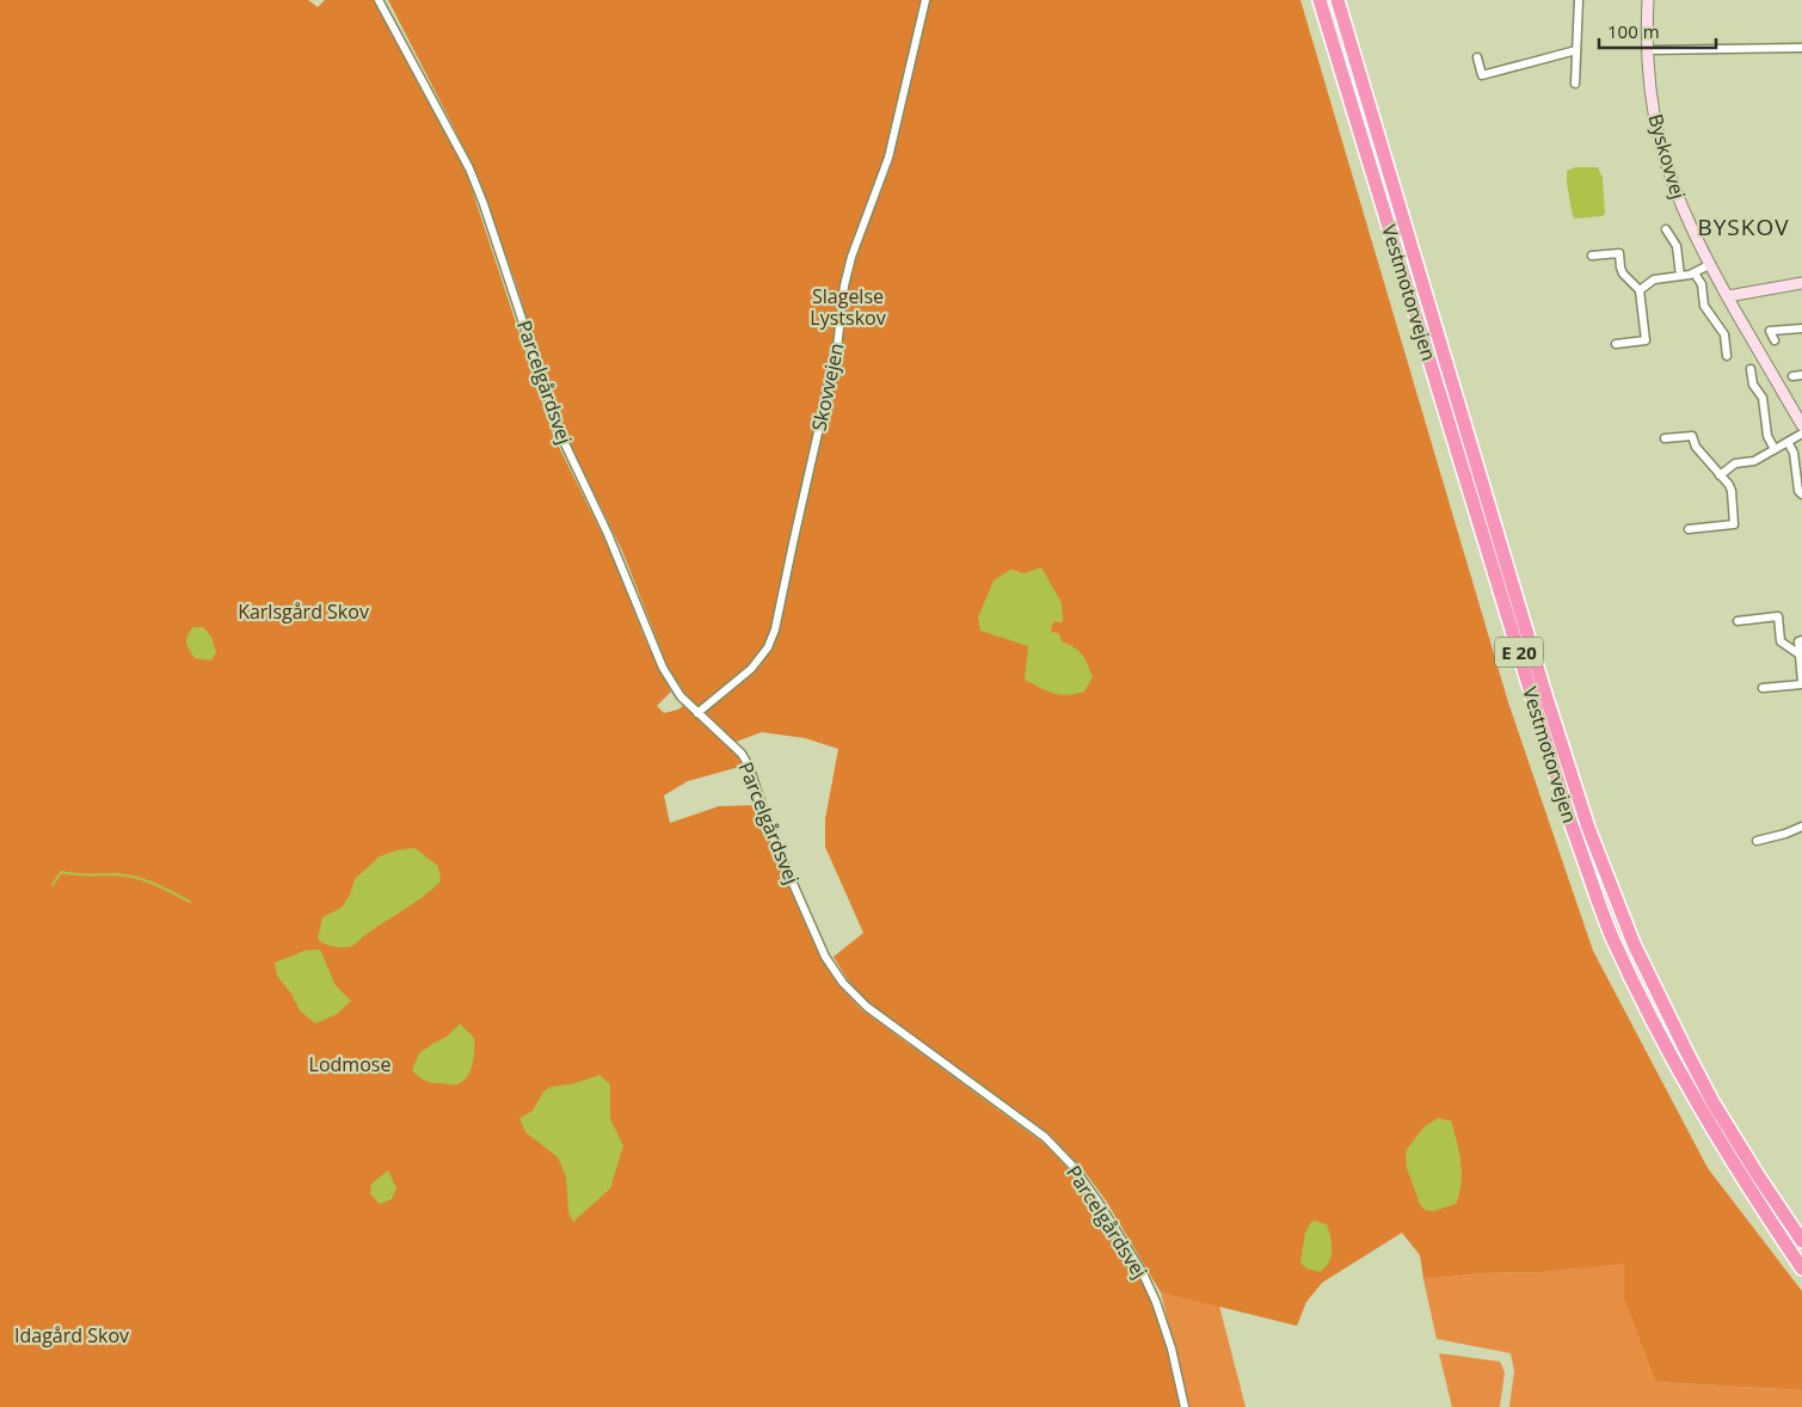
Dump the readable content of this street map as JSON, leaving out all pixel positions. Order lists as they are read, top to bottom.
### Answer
{
  "streets": {
    "highway": ["Vestmotorvejen", "E 20"],
    "main road": ["Byskovvej"],
    "street": ["Parcelgårdsvej", "Skovvejen"]
  },
  "crossings": [
    ["Parcelgårdsvej", "Skovvejen"]
  ],
  "districts": ["BYSKOV"],
  "parks": [
    "Slagelse Lystskov",
    "Karlsgård Skov",
    "Lodmose",
    "Idagård Skov"
  ],
  "scale_bar": "100 m"
}
